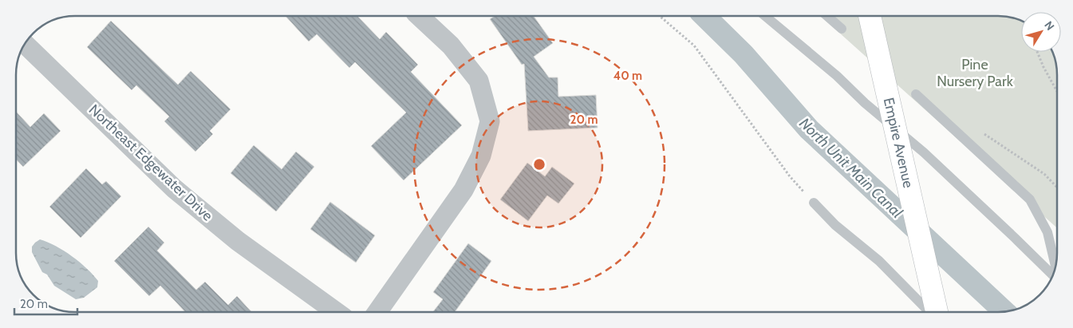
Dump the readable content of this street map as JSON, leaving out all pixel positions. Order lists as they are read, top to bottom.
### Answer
{
  "streets": {
    "highway": ["Empire Avenue"],
    "street": ["Northeast Edgewater Drive"]
  },
  "water": ["North Unit Main Canal"],
  "parks": ["Pine Nursery Park"],
  "scale_bar": "20 m",
  "north": "top right",
  "rings": ["40 m", "20 m"]
}
